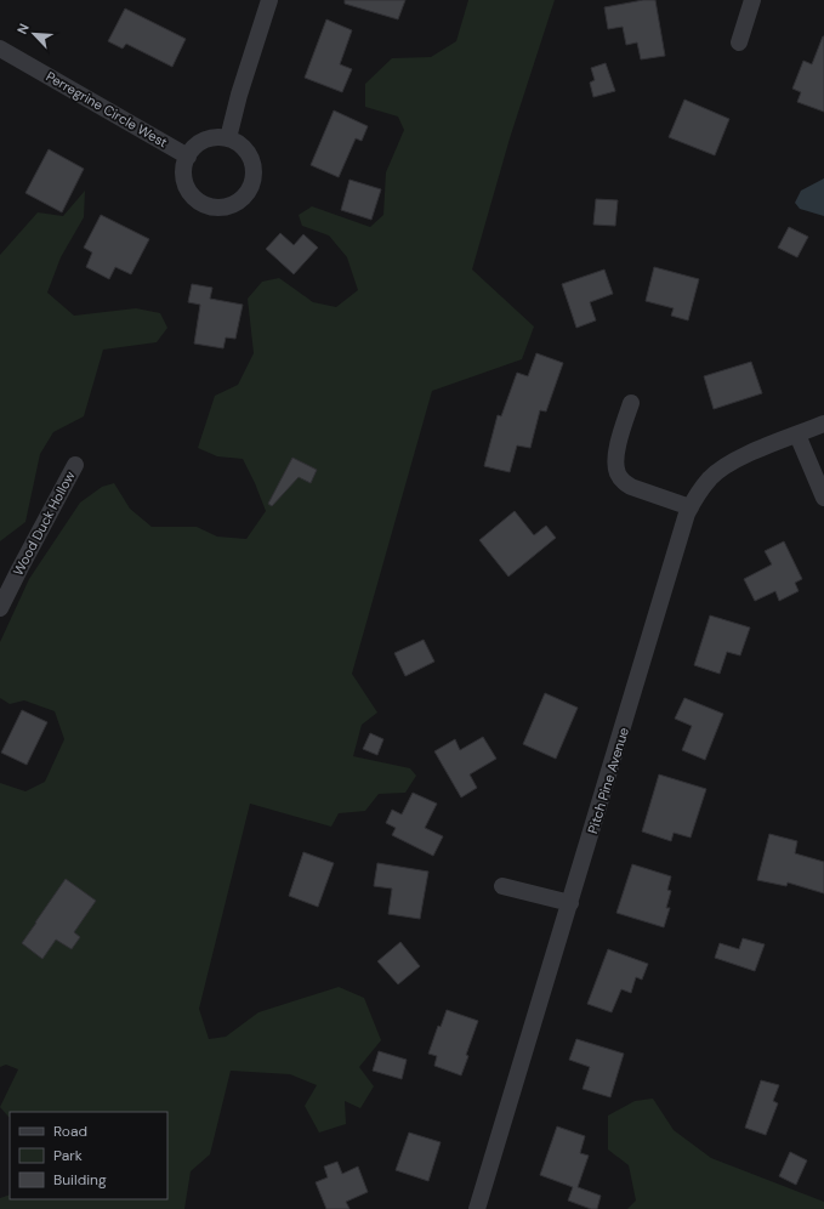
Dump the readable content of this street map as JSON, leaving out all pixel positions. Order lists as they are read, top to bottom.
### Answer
{
  "streets": {
    "street": ["Perregrine Circle West", "Wood Duck Hollow", "Pitch Pine Avenue"]
  },
  "legend": ["Road", "Park", "Building"],
  "north": "top left"
}
